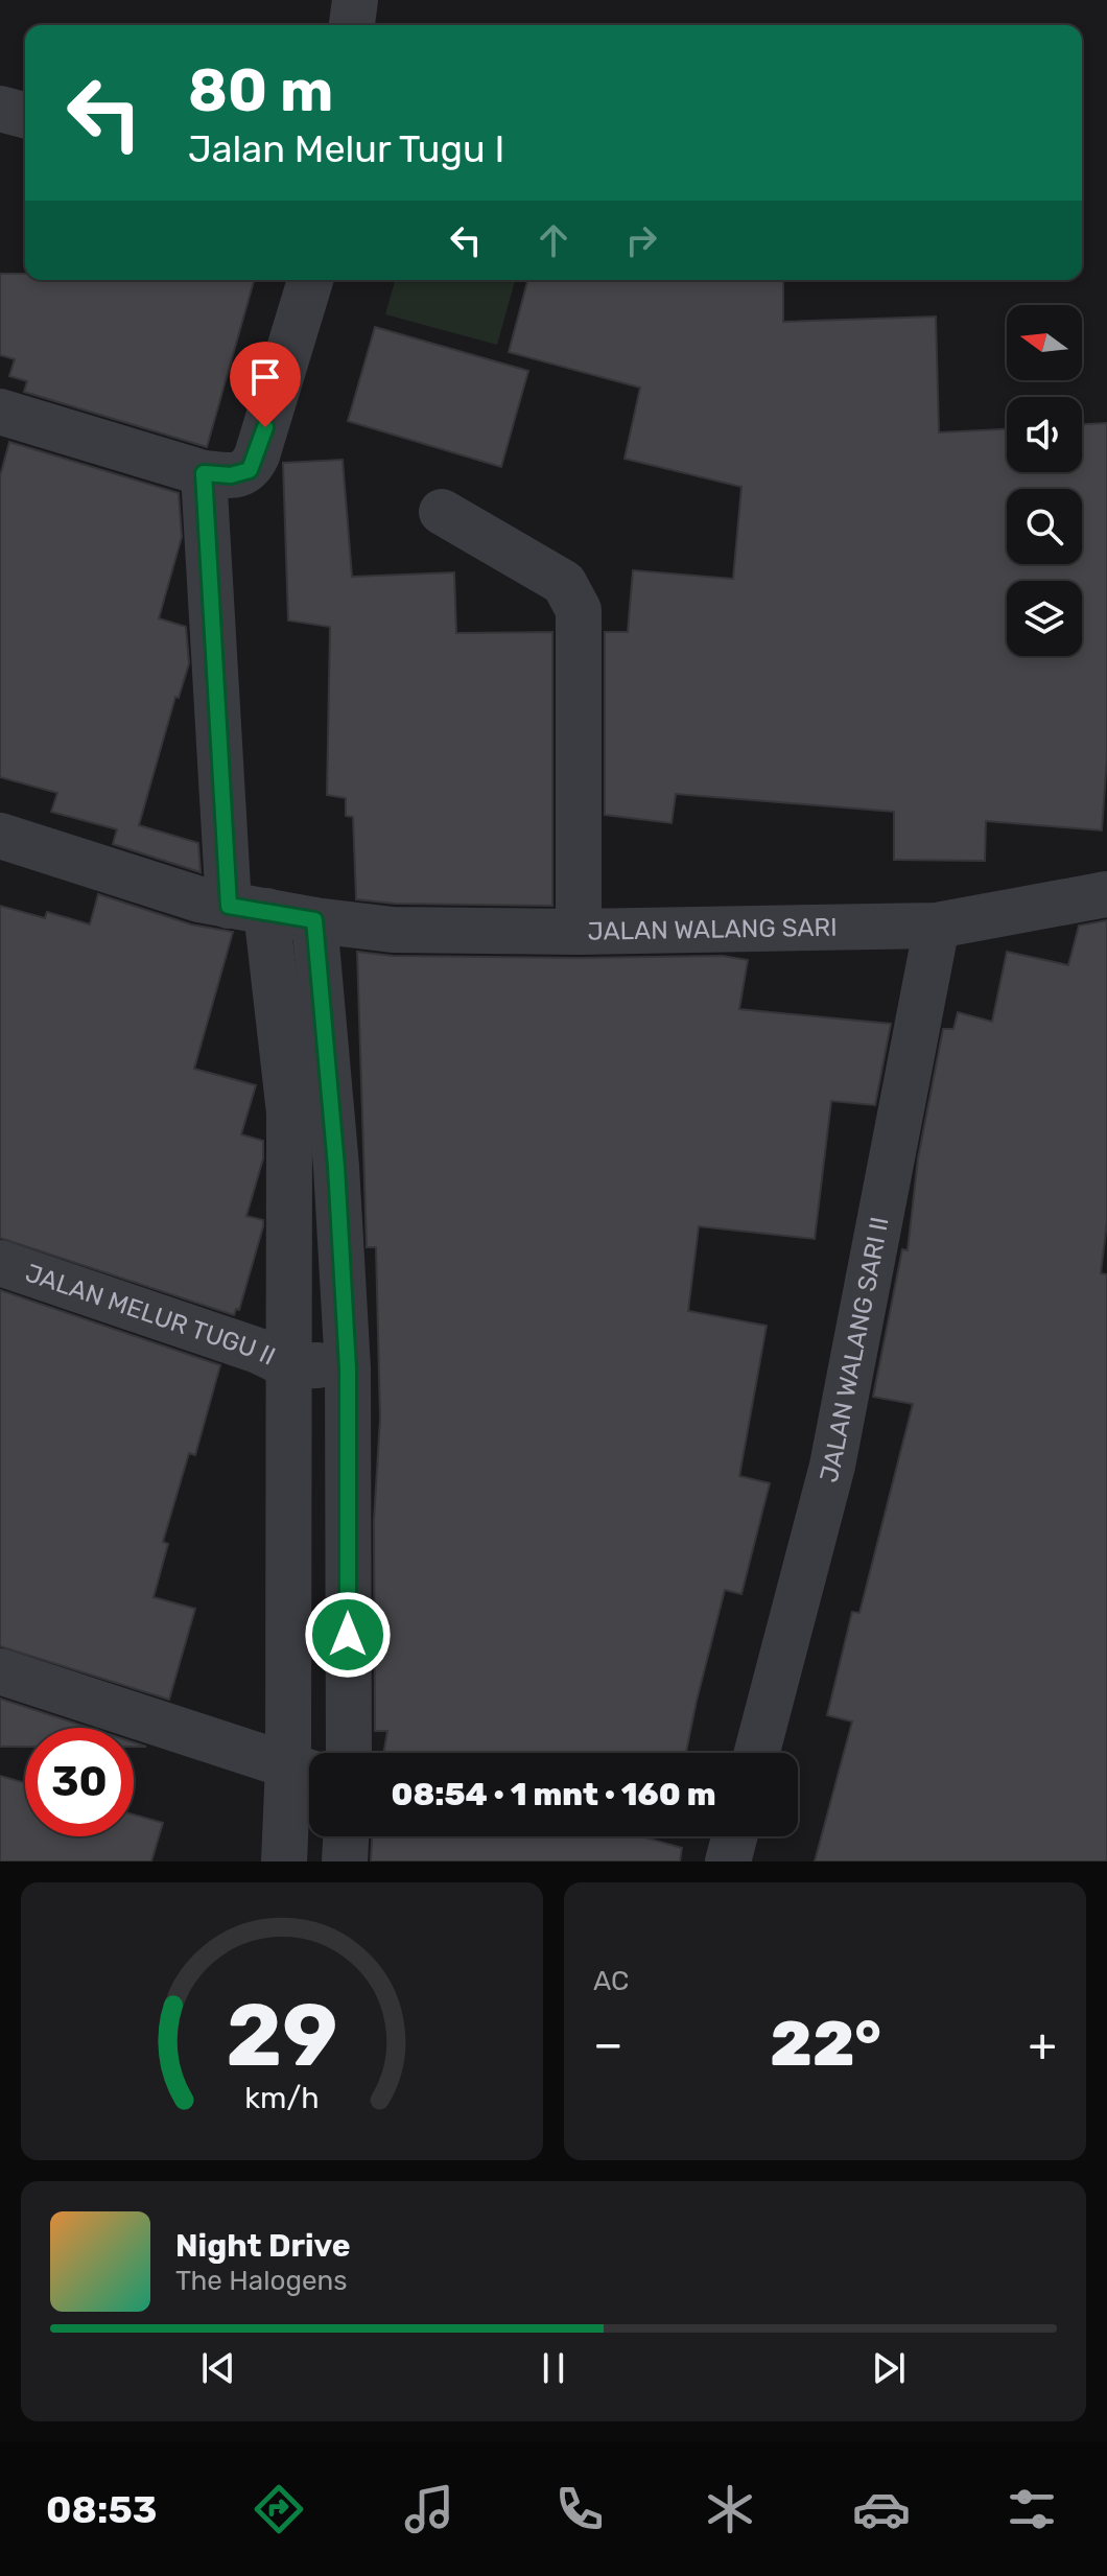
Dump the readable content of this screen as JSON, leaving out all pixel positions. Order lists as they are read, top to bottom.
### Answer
{
  "streets": {
    "street": ["JALAN WALANG SARI", "JALAN MELUR TUGU II", "JALAN WALANG SARI II"]
  },
  "crossings": [
    ["JALAN WALANG SARI", "JALAN WALANG SARI II"]
  ],
  "north": "left",
  "page": {
    "turn": ["80 m", "Jalan Melur Tugu I"],
    "limit": "30",
    "trip": "08:54 · 1 mnt · 160 m",
    "tile": "AC",
    "heat": ["−", "22°", "+"],
    "song": ["Night Drive", "The Halogens"],
    "tabs": "08:53",
    "gauge": ["29", "km/h"]
  }
}
